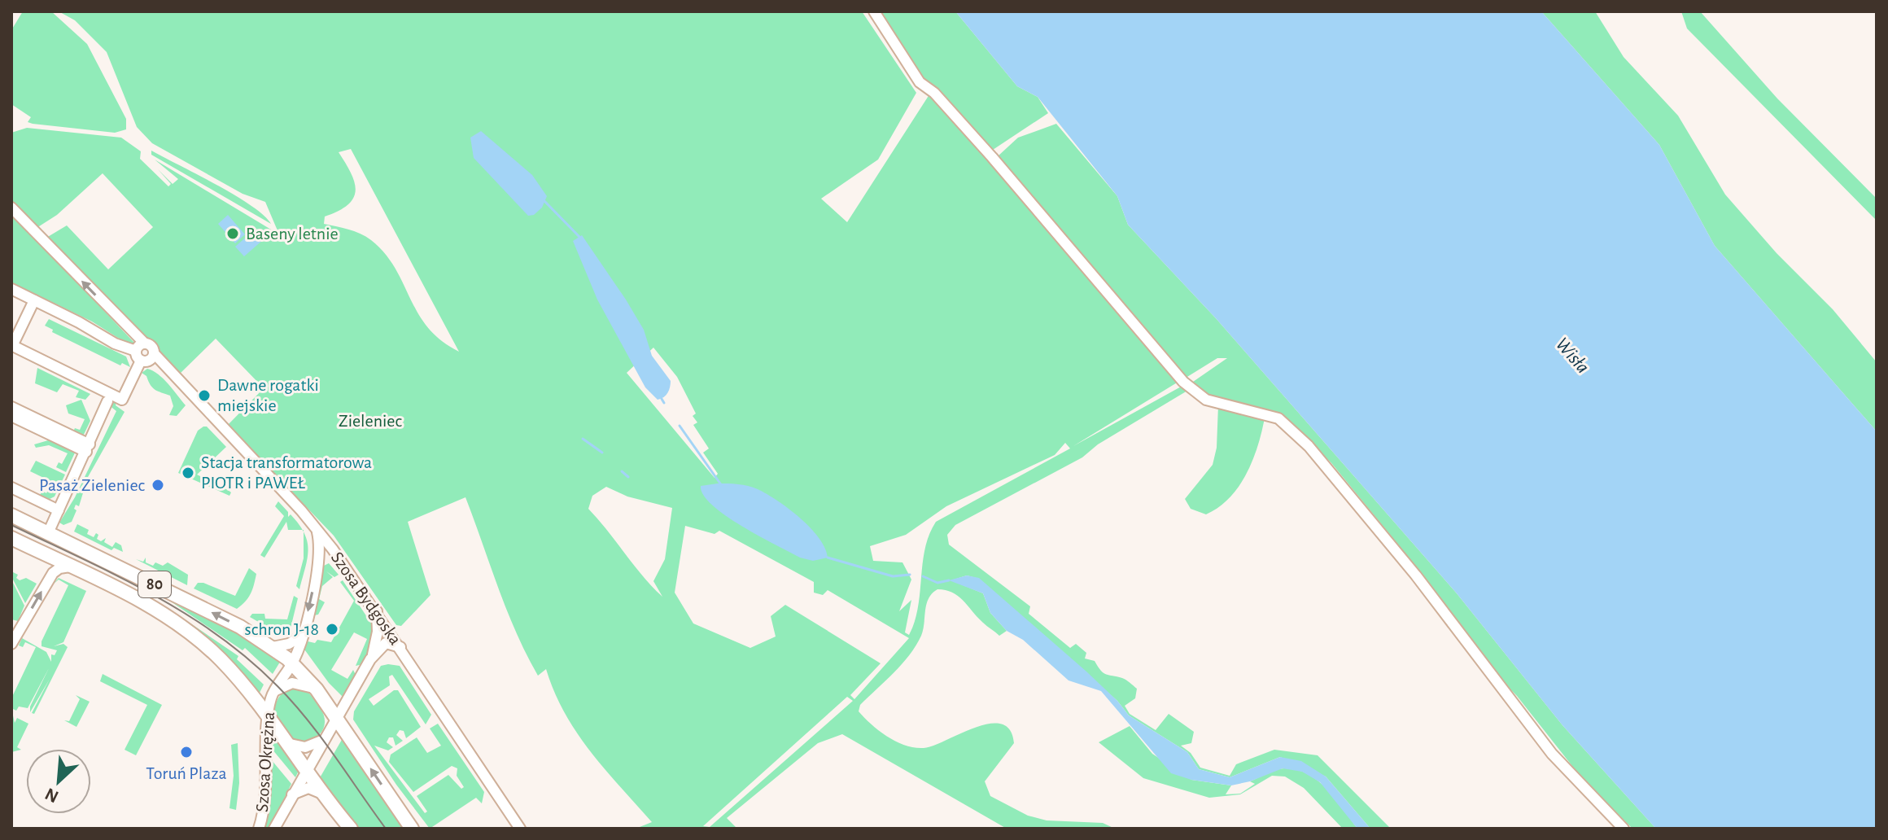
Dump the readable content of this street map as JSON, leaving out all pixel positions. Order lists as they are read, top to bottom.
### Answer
{
  "streets": {
    "main road": ["80"],
    "street": ["Szosa Bydgoska", "Szosa Okrężna"]
  },
  "crossings": [
    ["80", "Szosa Okrężna"],
    ["Szosa Bydgoska", "Szosa Okrężna"]
  ],
  "water": ["Wisła"],
  "parks": ["Zieleniec"],
  "places": [
    "Baseny letnie",
    "Dawne rogatki miejskie",
    "Stacja transformatorowa PIOTR i PAWEŁ",
    "Pasaż Zieleniec",
    "schron J-18",
    "Toruń Plaza"
  ],
  "north": "bottom left"
}
